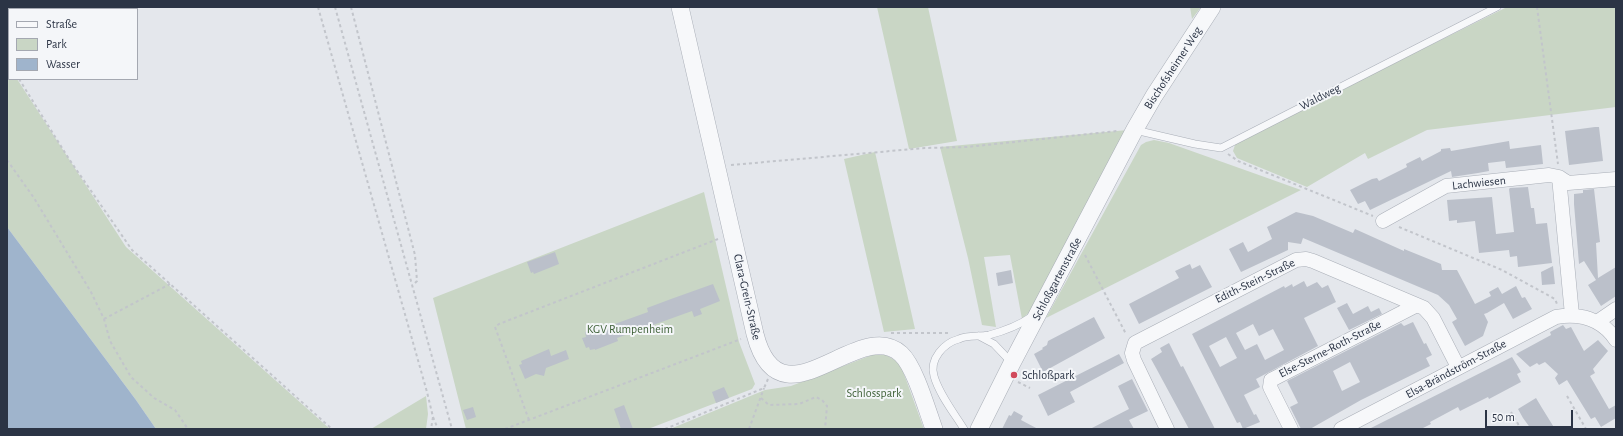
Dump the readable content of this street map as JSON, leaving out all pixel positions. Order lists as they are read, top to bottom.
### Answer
{
  "streets": {
    "street": [
      "Bischofsheimer Weg",
      "Lachwiesen",
      "Schloßgartenstraße",
      "Edith-Stein-Straße",
      "Clara-Grein-Straße",
      "Else-Sterne-Roth-Straße",
      "Elsa-Brändström-Straße"
    ],
    "lane": ["Waldweg"]
  },
  "crossings": [
    ["Bischofsheimer Weg", "Waldweg"],
    ["Bischofsheimer Weg", "Schloßgartenstraße"],
    ["Waldweg", "Schloßgartenstraße"],
    ["Edith-Stein-Straße", "Else-Sterne-Roth-Straße"],
    ["Edith-Stein-Straße", "Elsa-Brändström-Straße"]
  ],
  "parks": ["KGV Rumpenheim", "Schlosspark"],
  "places": ["Schloßpark"],
  "legend": ["Straße", "Park", "Wasser"],
  "scale_bar": "50 m"
}
